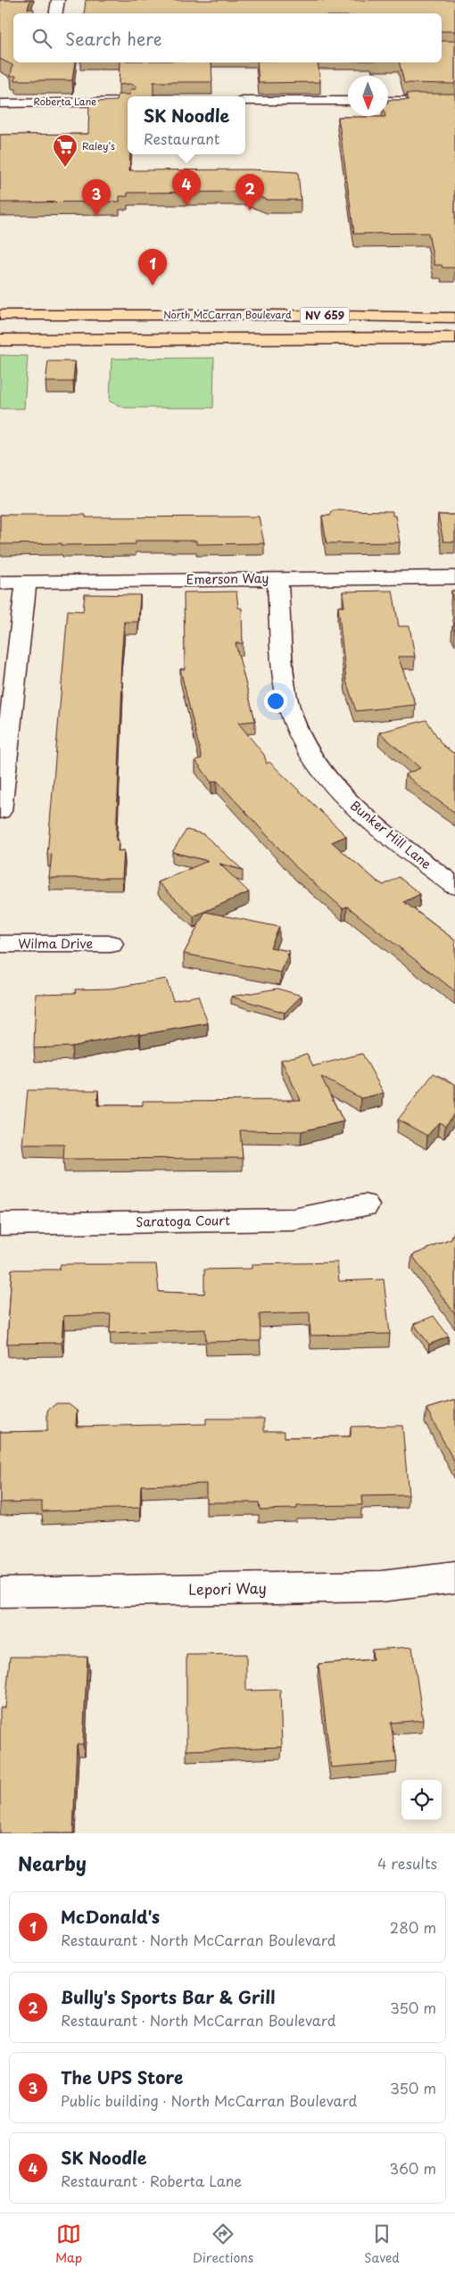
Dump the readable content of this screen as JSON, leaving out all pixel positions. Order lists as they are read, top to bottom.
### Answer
{
  "streets": {
    "main road": ["North McCarran Boulevard", "NV 659"],
    "street": [
      "Roberta Lane",
      "Emerson Way",
      "Bunker Hill Lane",
      "Wilma Drive",
      "Saratoga Court",
      "Lepori Way"
    ]
  },
  "crossings": [
    ["Emerson Way", "Bunker Hill Lane"]
  ],
  "places": {
    "supermarket": ["Raley's"]
  },
  "north": "bottom",
  "page": {
    "search": "Search here",
    "popup": ["SK Noodle", "Restaurant"],
    "pins": [
      "4",
      "2",
      "3",
      "1"
    ],
    "heading": ["Nearby", "4 results"],
    "list": [
      {
        "mark": "1",
        "name": "McDonald's",
        "note": "Restaurant · North McCarran Boulevard",
        "value": "280 m"
      },
      {
        "mark": "2",
        "name": "Bully's Sports Bar & Grill",
        "note": "Restaurant · North McCarran Boulevard",
        "value": "350 m"
      },
      {
        "mark": "3",
        "name": "The UPS Store",
        "note": "Public building · North McCarran Boulevard",
        "value": "350 m"
      },
      {
        "mark": "4",
        "name": "SK Noodle",
        "note": "Restaurant · Roberta Lane",
        "value": "360 m"
      }
    ],
    "nav": ["Map", "Directions", "Saved"]
  }
}
